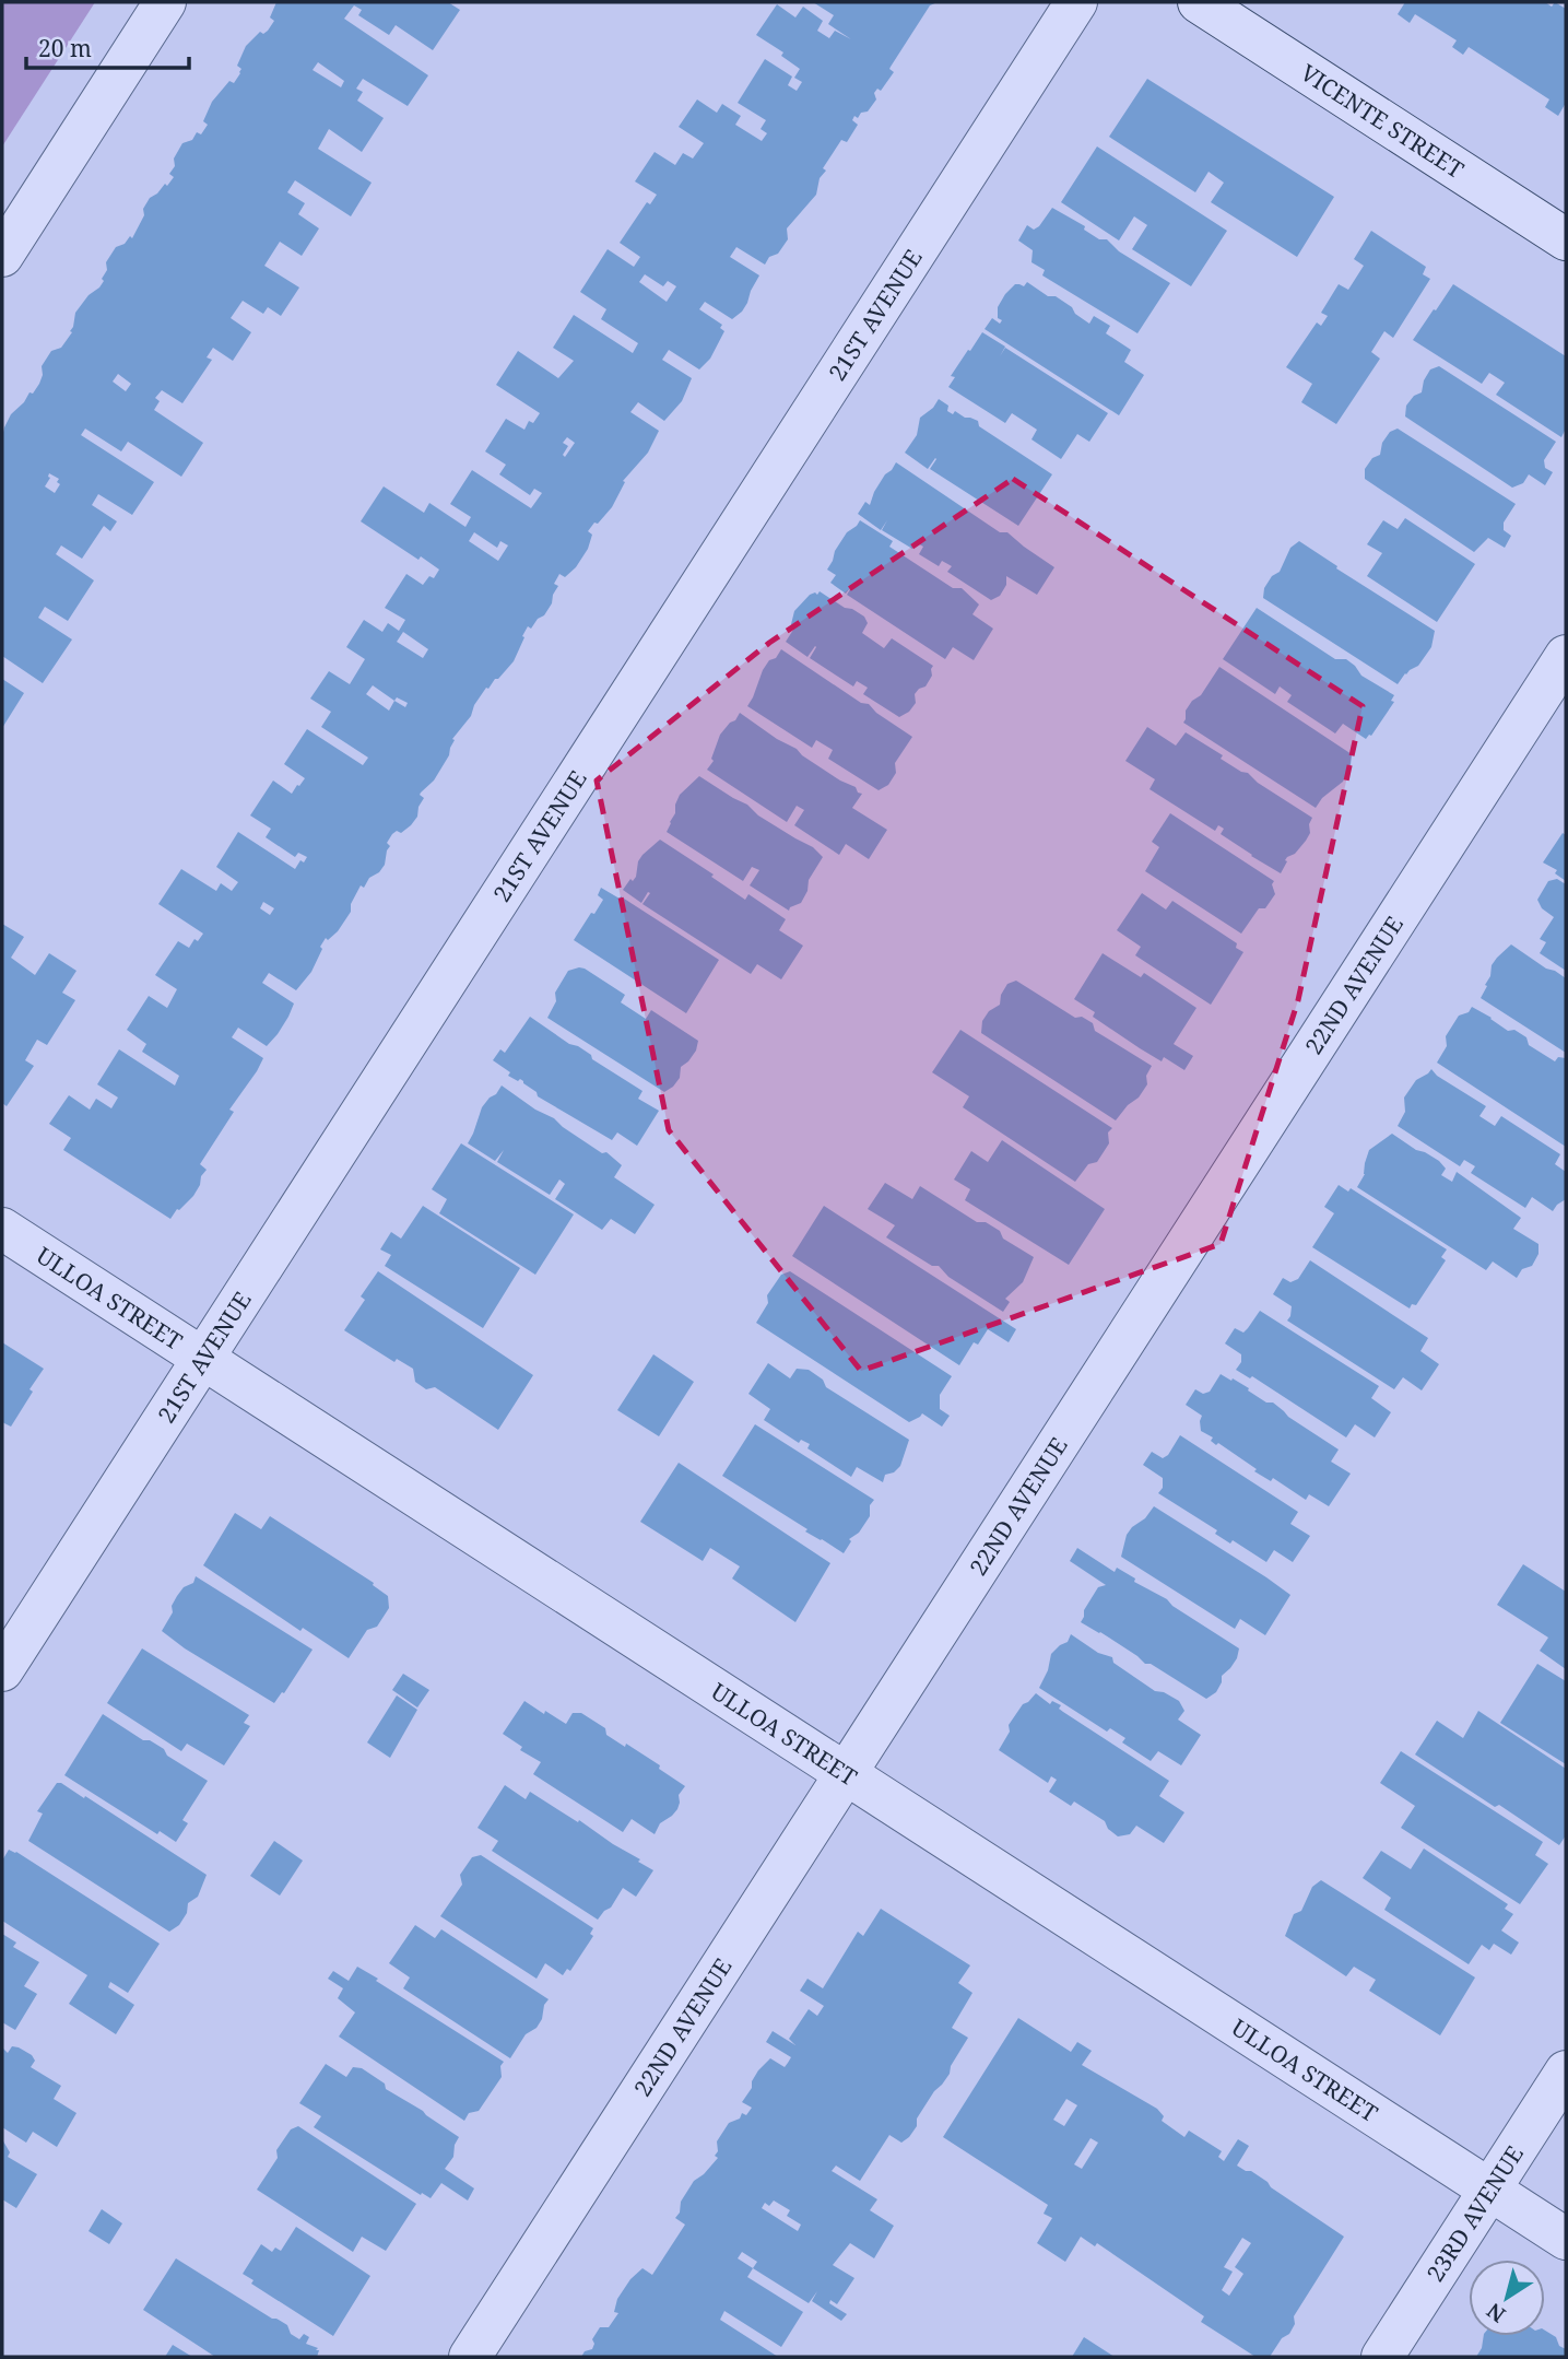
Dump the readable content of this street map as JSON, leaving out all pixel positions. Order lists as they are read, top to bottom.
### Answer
{
  "streets": {
    "street": [
      "VICENTE STREET",
      "21ST AVENUE",
      "22ND AVENUE",
      "ULLOA STREET",
      "23RD AVENUE"
    ]
  },
  "crossings": [
    ["21ST AVENUE", "ULLOA STREET"],
    ["22ND AVENUE", "ULLOA STREET"],
    ["ULLOA STREET", "23RD AVENUE"]
  ],
  "scale_bar": "20 m",
  "north": "bottom left"
}
